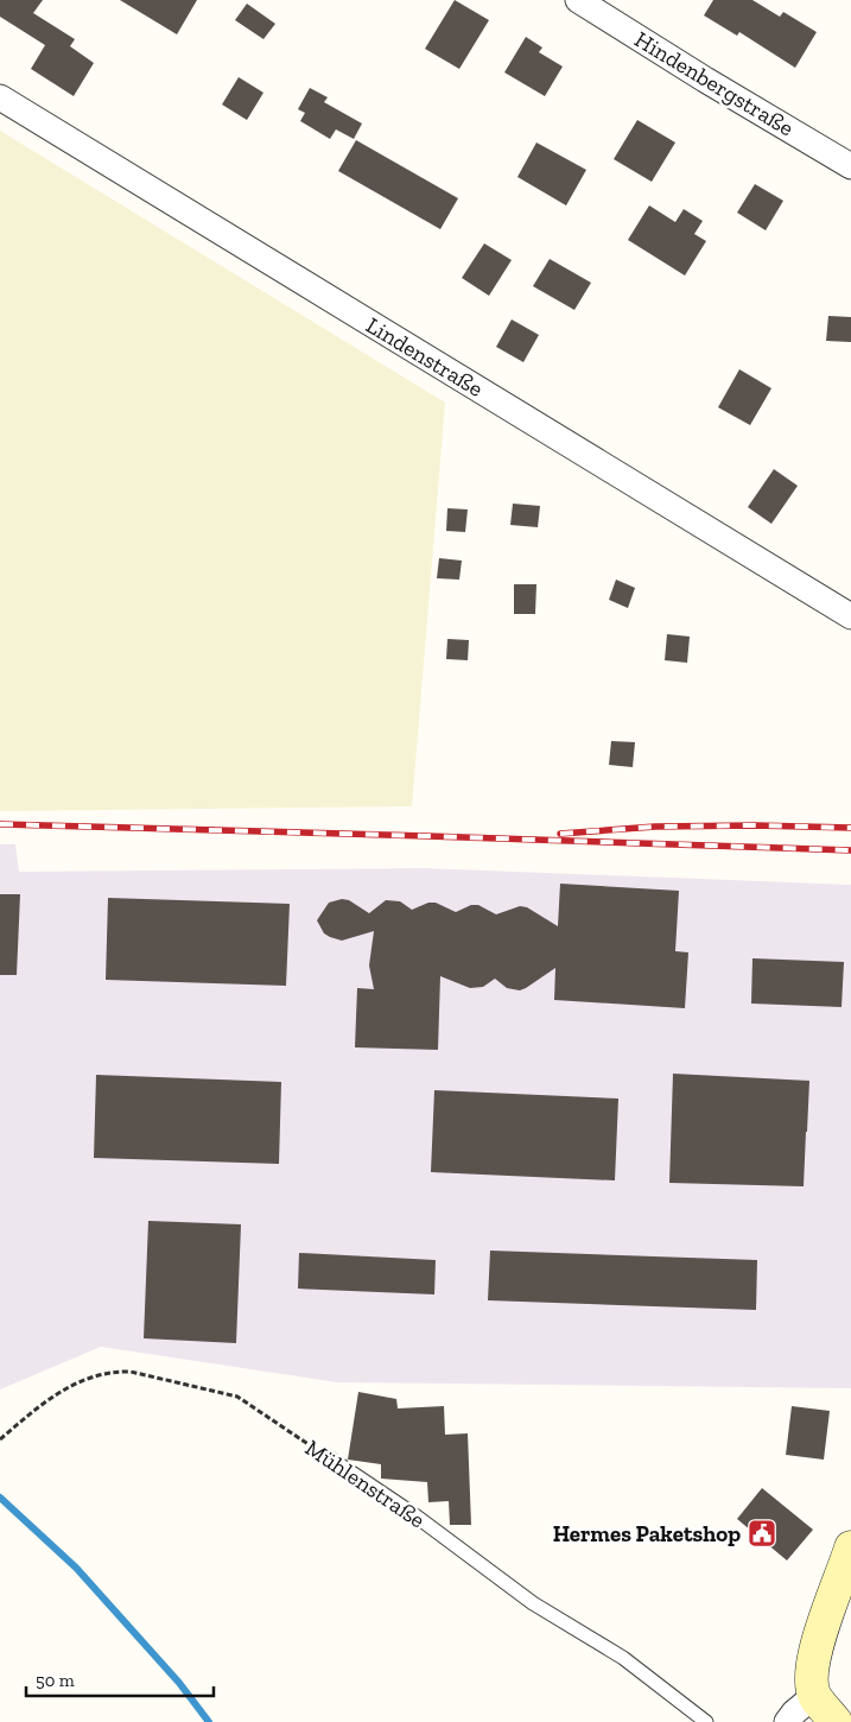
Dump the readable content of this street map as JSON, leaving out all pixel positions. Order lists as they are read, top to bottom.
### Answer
{
  "streets": {
    "street": ["Hindenbergstraße", "Lindenstraße"],
    "lane": ["Mühlenstraße"]
  },
  "places": {
    "public building": ["Hermes Paketshop"]
  },
  "scale_bar": "50 m"
}
